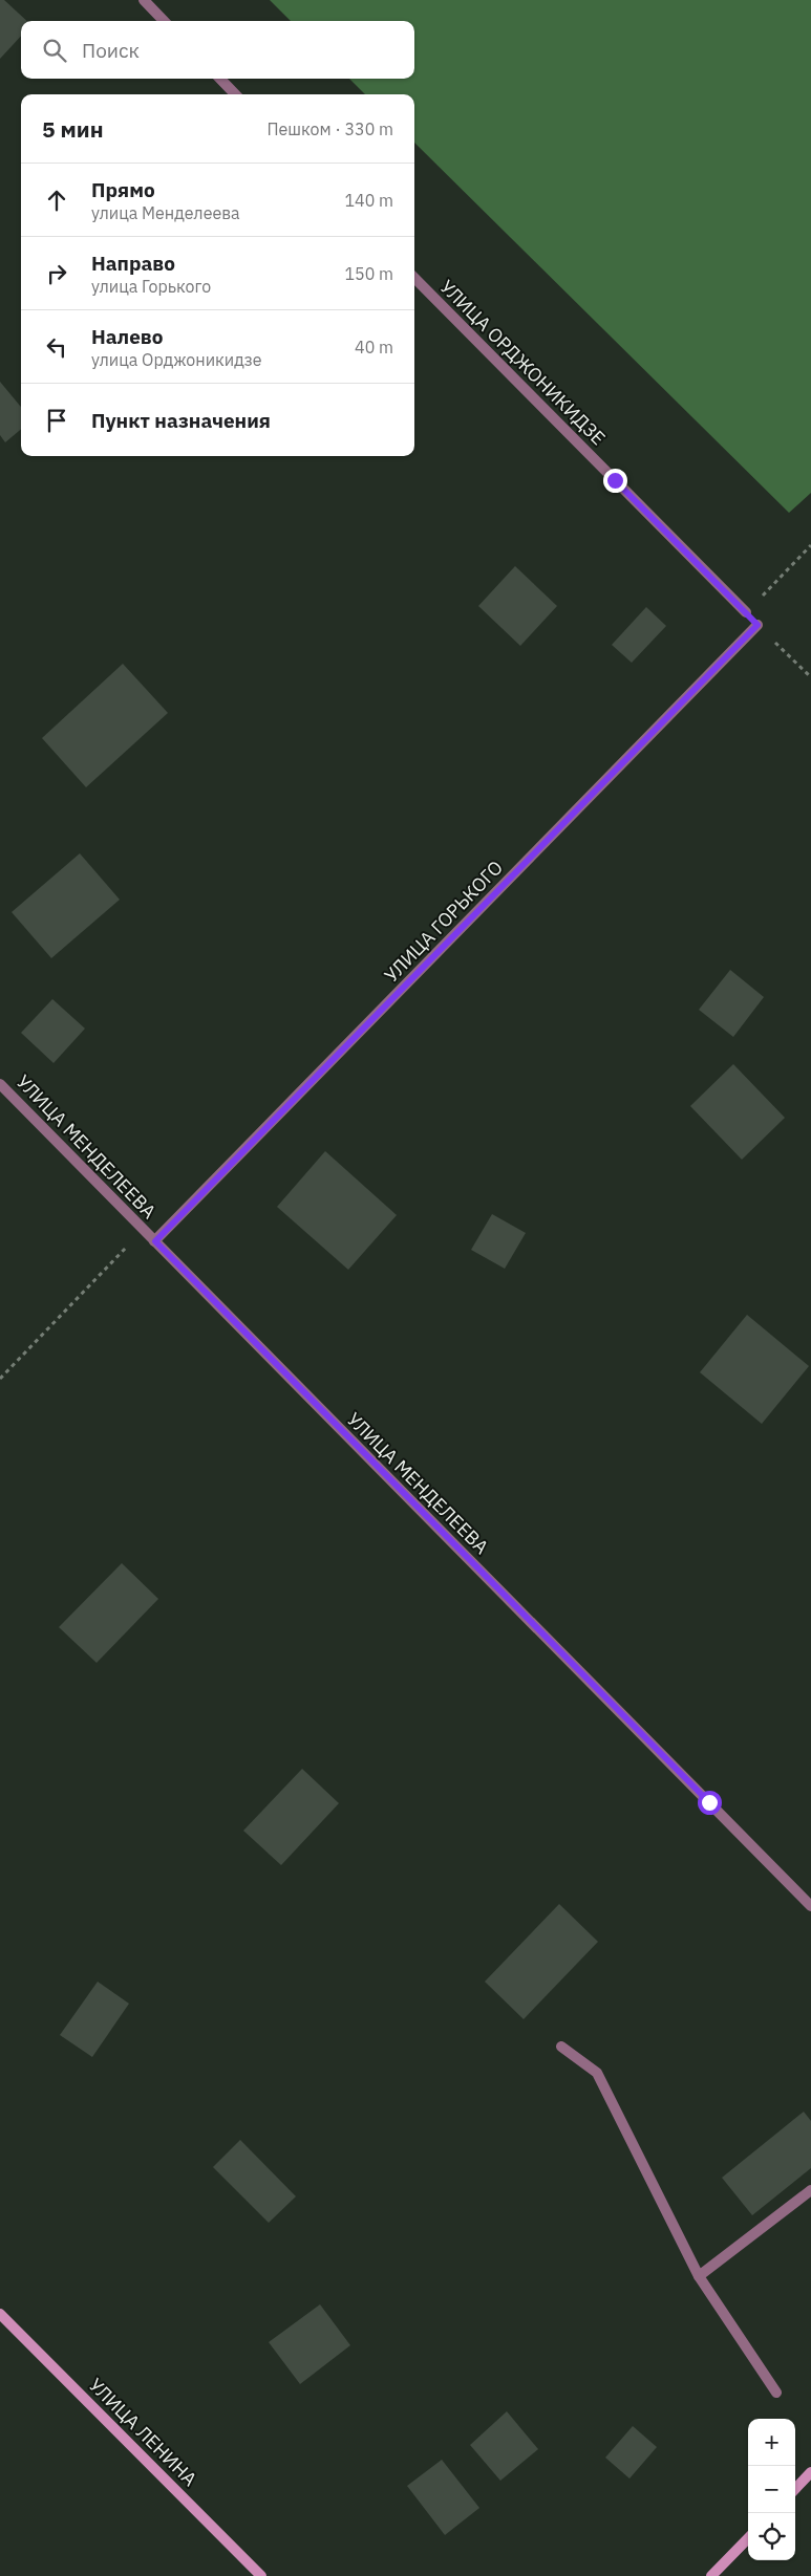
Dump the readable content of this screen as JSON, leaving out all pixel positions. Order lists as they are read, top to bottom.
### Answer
{
  "streets": {
    "street": [
      "УЛИЦА ОРДЖОНИКИДЗЕ",
      "УЛИЦА ГОРЬКОГО",
      "УЛИЦА МЕНДЕЛЕЕВА",
      "УЛИЦА ЛЕНИНА"
    ]
  },
  "crossings": [
    ["УЛИЦА ГОРЬКОГО", "УЛИЦА МЕНДЕЛЕЕВА"]
  ],
  "page": {
    "search": "Поиск",
    "heading": ["5 мин", "Пешком · 330 m"],
    "list": [
      ["Прямо", "улица Менделеева", "140 m"],
      ["Направо", "улица Горького", "150 m"],
      ["Налево", "улица Орджоникидзе", "40 m"],
      "Пункт назначения"
    ],
    "map_buttons": ["+", "−"]
  }
}
